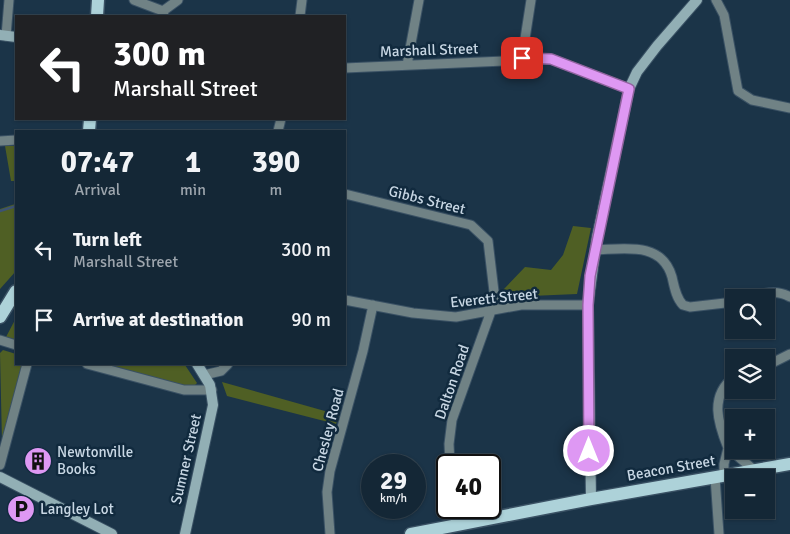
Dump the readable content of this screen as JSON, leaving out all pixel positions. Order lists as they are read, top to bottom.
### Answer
{
  "streets": {
    "main road": ["Beacon Street"],
    "street": [
      "Marshall Street",
      "Gibbs Street",
      "Everett Street",
      "Dalton Road",
      "Chesley Road",
      "Sumner Street"
    ]
  },
  "crossings": [
    ["Gibbs Street", "Everett Street"],
    ["Gibbs Street", "Dalton Road"],
    ["Everett Street", "Dalton Road"],
    ["Everett Street", "Chesley Road"]
  ],
  "places": {
    "building": ["Newtonville Books"],
    "parking": ["Langley Lot"]
  },
  "page": {
    "turn": ["300 m", "Marshall Street"],
    "eta": [
      "07:47",
      "Arrival",
      "1",
      "min",
      "390",
      "m"
    ],
    "list": [
      {
        "name": "Turn left",
        "note": "Marshall Street",
        "value": "300 m"
      },
      {
        "name": "Arrive at destination",
        "value": "90 m"
      }
    ],
    "map_buttons": ["+", "−"],
    "speed": "29 km/h",
    "limit": "40"
  }
}
